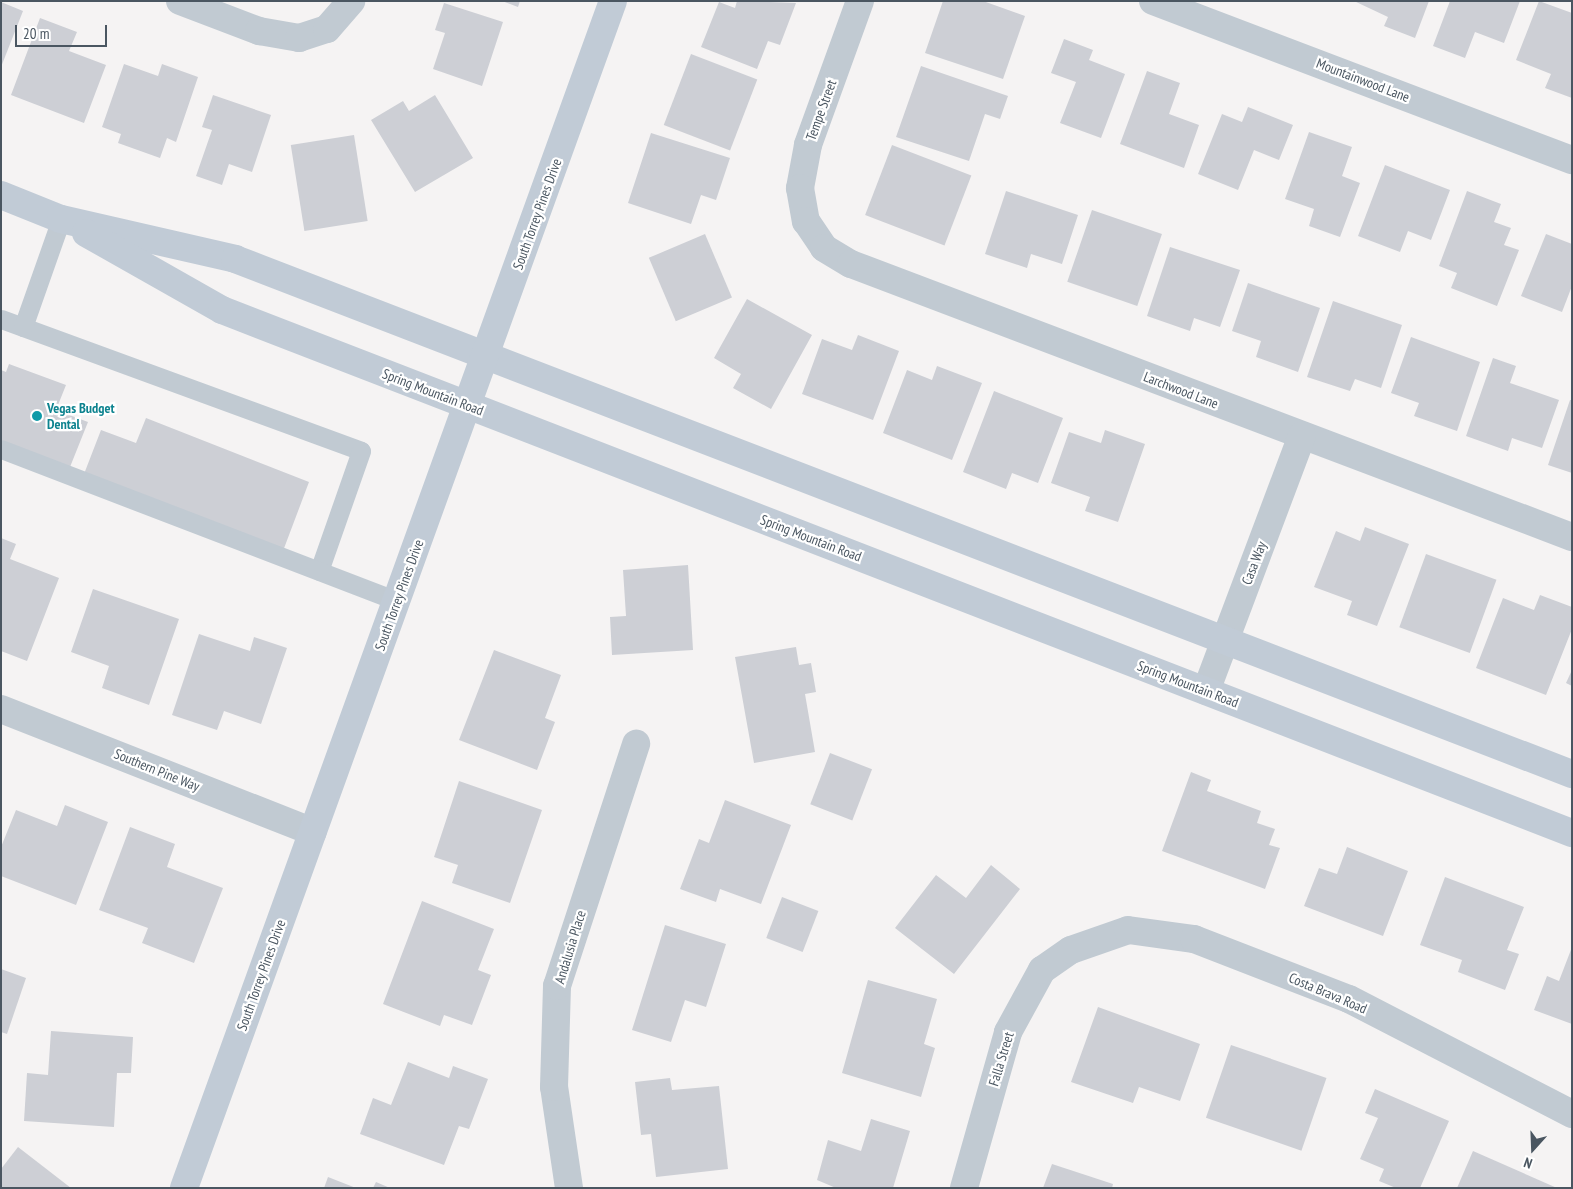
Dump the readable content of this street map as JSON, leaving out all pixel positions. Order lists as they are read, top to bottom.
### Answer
{
  "streets": {
    "main road": ["South Torrey Pines Drive", "Spring Mountain Road"],
    "street": [
      "Mountainwood Lane",
      "Tempe Street",
      "Larchwood Lane",
      "Casa Way",
      "Southern Pine Way",
      "Andalusia Place",
      "Costa Brava Road",
      "Falla Street"
    ]
  },
  "crossings": [
    ["Tempe Street", "Larchwood Lane"],
    ["South Torrey Pines Drive", "Spring Mountain Road"],
    ["South Torrey Pines Drive", "Southern Pine Way"],
    ["Larchwood Lane", "Casa Way"],
    ["Spring Mountain Road", "Casa Way"],
    ["Costa Brava Road", "Falla Street"]
  ],
  "places": ["Vegas Budget Dental"],
  "scale_bar": "20 m",
  "north": "bottom"
}
